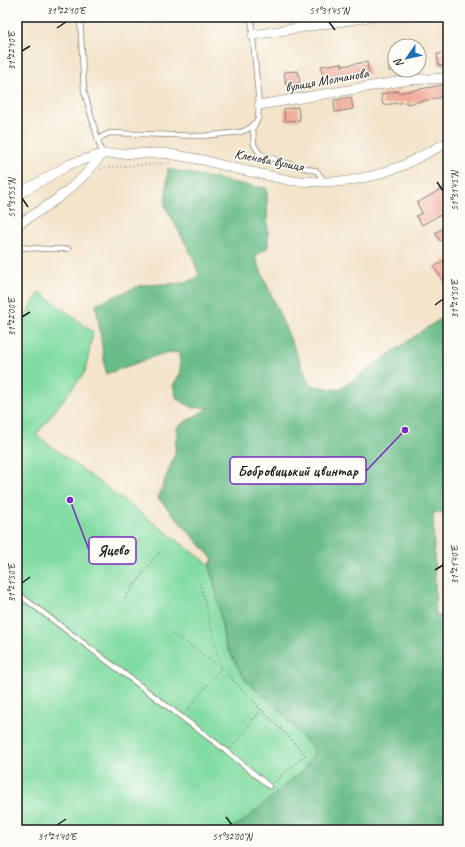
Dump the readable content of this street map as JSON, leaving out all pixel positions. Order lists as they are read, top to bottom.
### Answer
{
  "streets": {
    "street": ["вулиця Молчанова", "Кленова вулиця"]
  },
  "places": ["Бобровицький цвинтар", "Яцево"],
  "north": "bottom left",
  "coordinates": [
    "31°22'10\"E",
    "51°31'45\"N",
    "51°31'55\"N",
    "31°21'50\"E",
    "31°22'00\"E",
    "31°21'40\"E",
    "51°32'00\"N"
  ]
}
